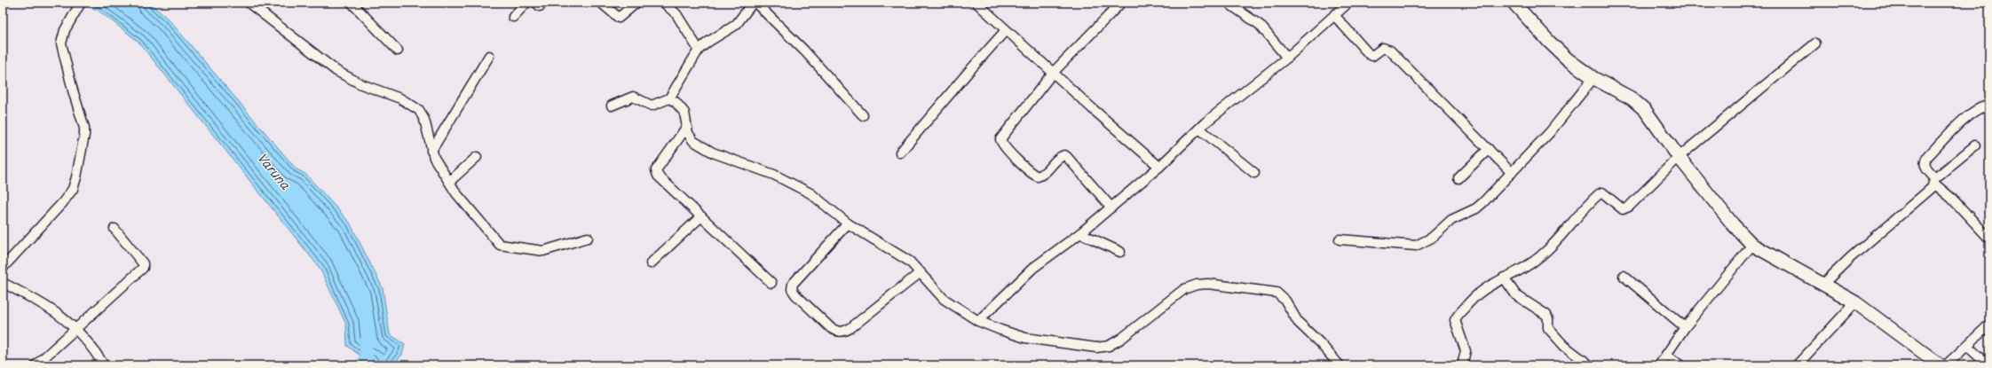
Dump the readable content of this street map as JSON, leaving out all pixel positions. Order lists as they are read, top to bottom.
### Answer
{
  "water": ["Varuna"]
}
